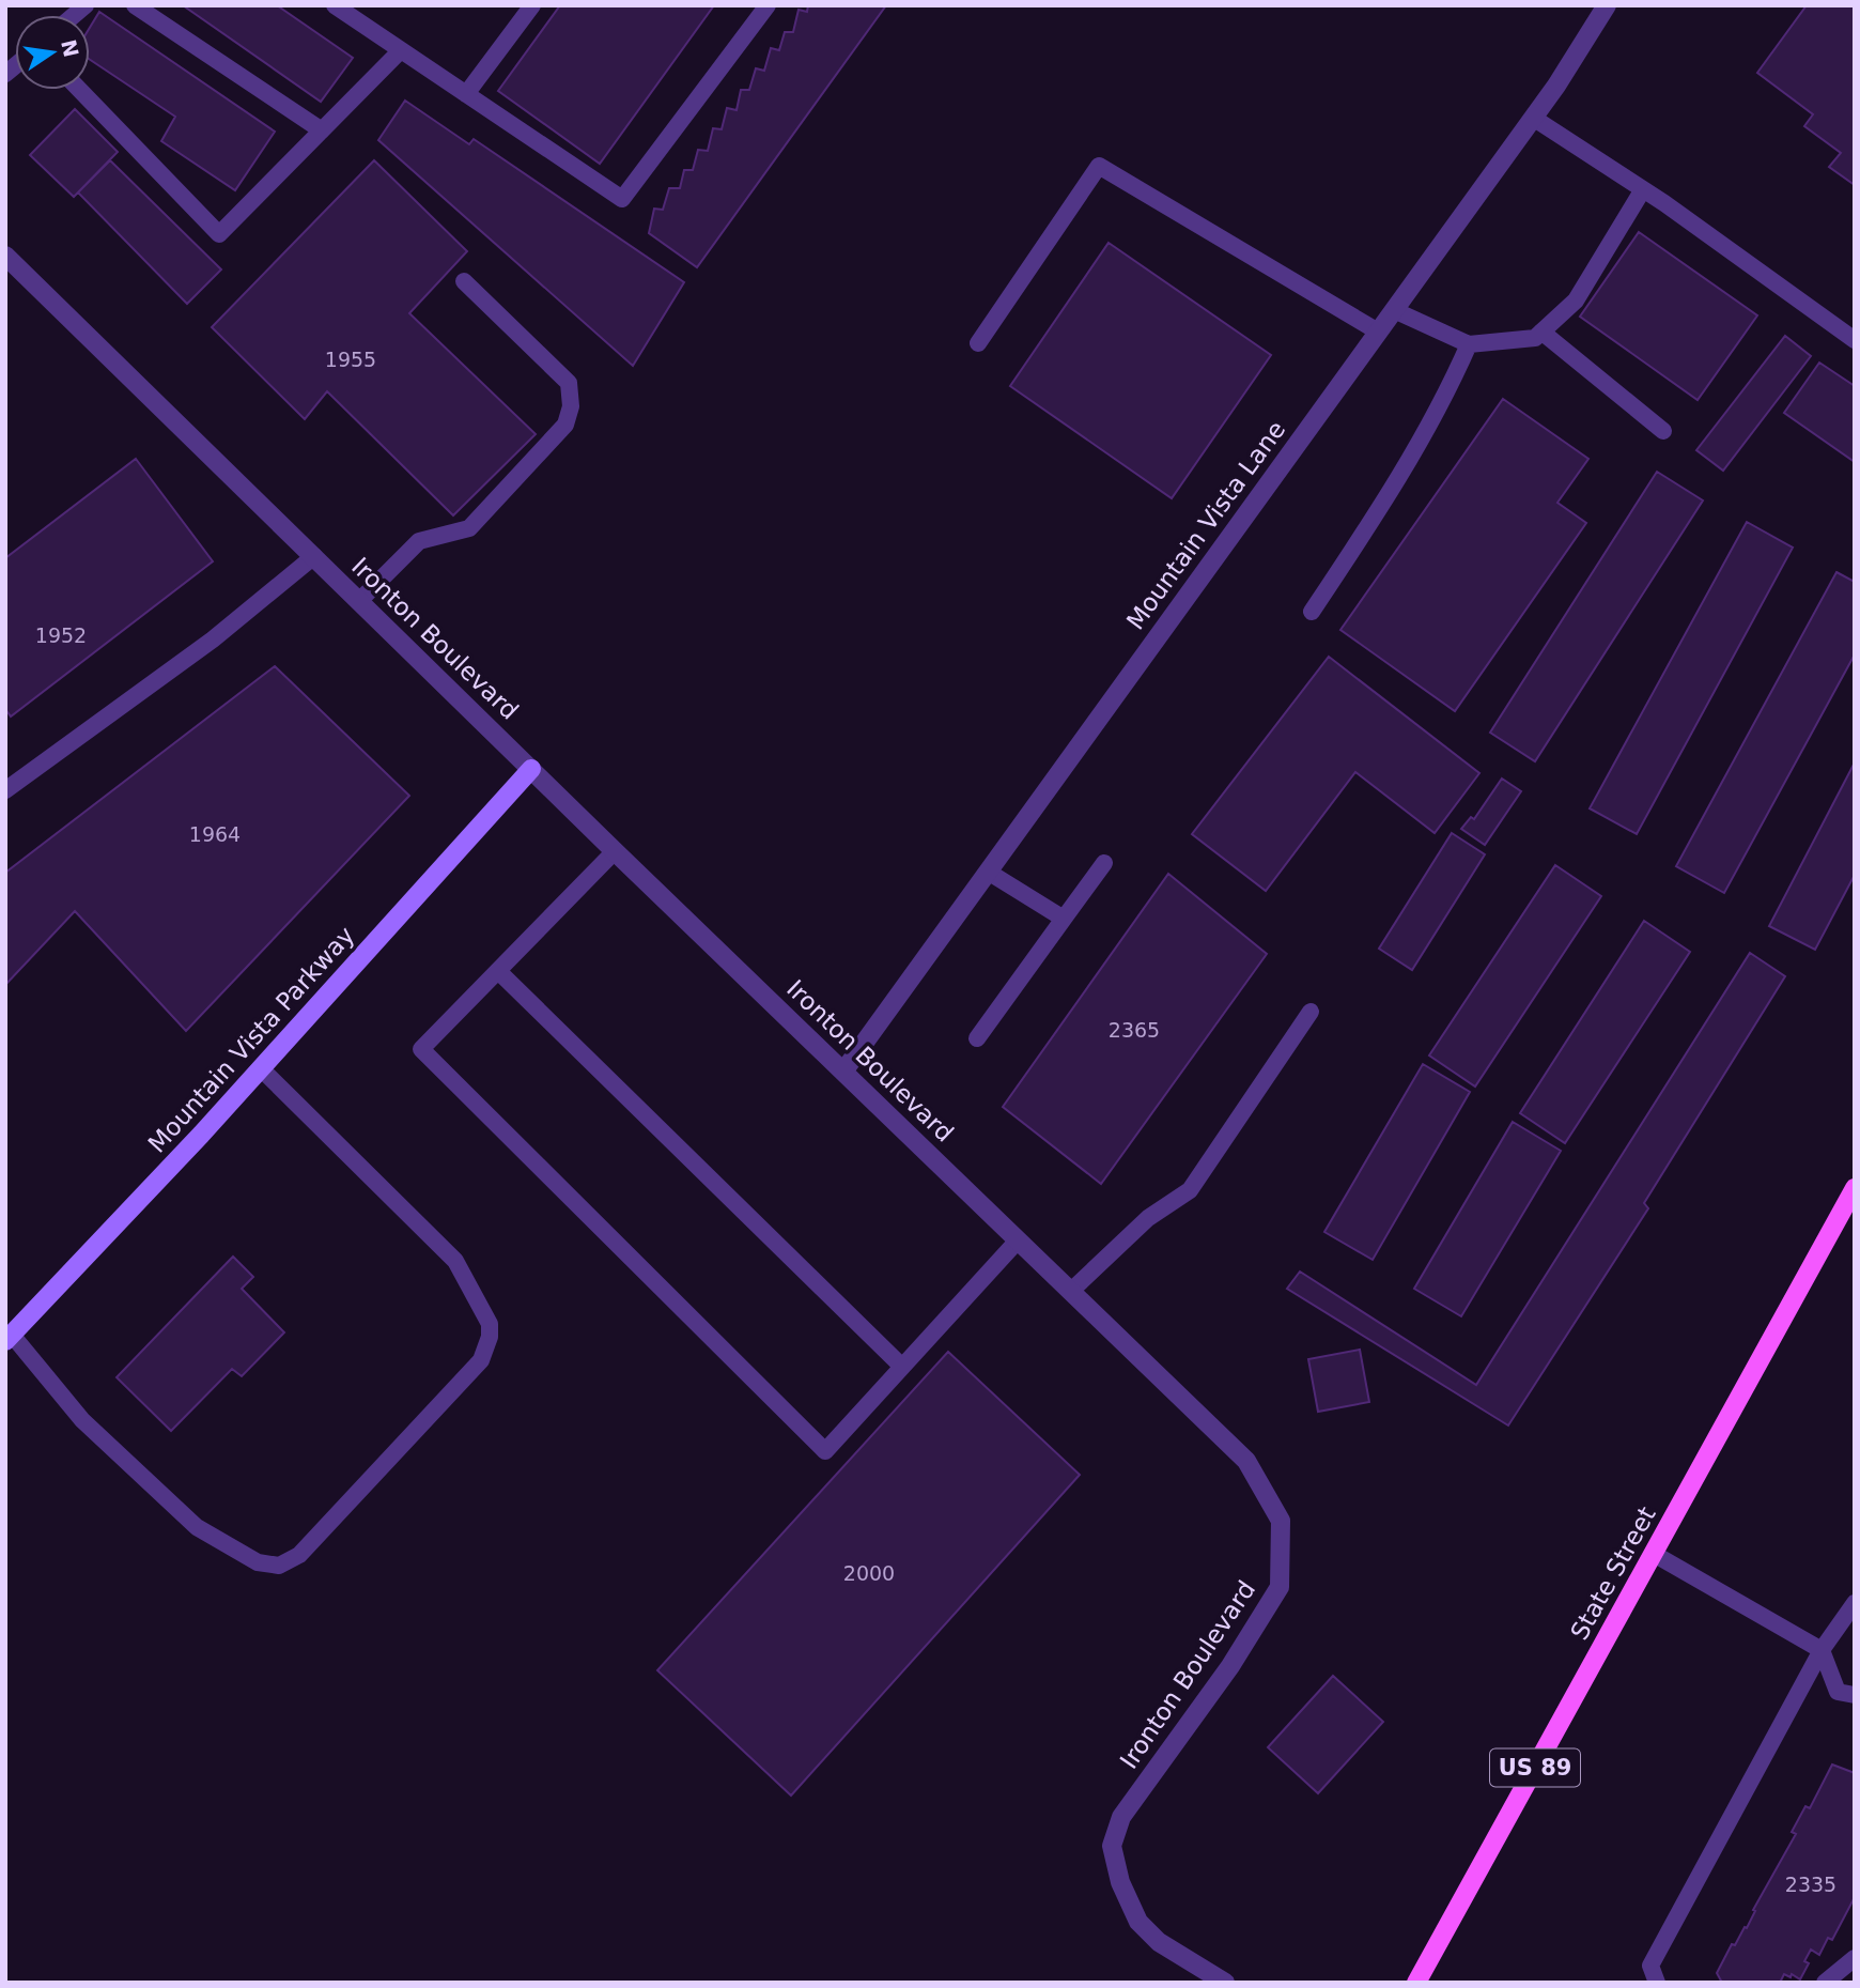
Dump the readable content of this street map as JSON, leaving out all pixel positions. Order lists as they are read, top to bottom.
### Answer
{
  "streets": {
    "main road": ["State Street", "US 89"],
    "street": ["Mountain Vista Lane", "Ironton Boulevard", "Mountain Vista Parkway"]
  },
  "crossings": [
    ["Mountain Vista Lane", "Ironton Boulevard"],
    ["Ironton Boulevard", "Mountain Vista Parkway"]
  ],
  "house_numbers": [
    "1955",
    "1952",
    "1964",
    "2365",
    "2000",
    "2335"
  ],
  "north": "right"
}
